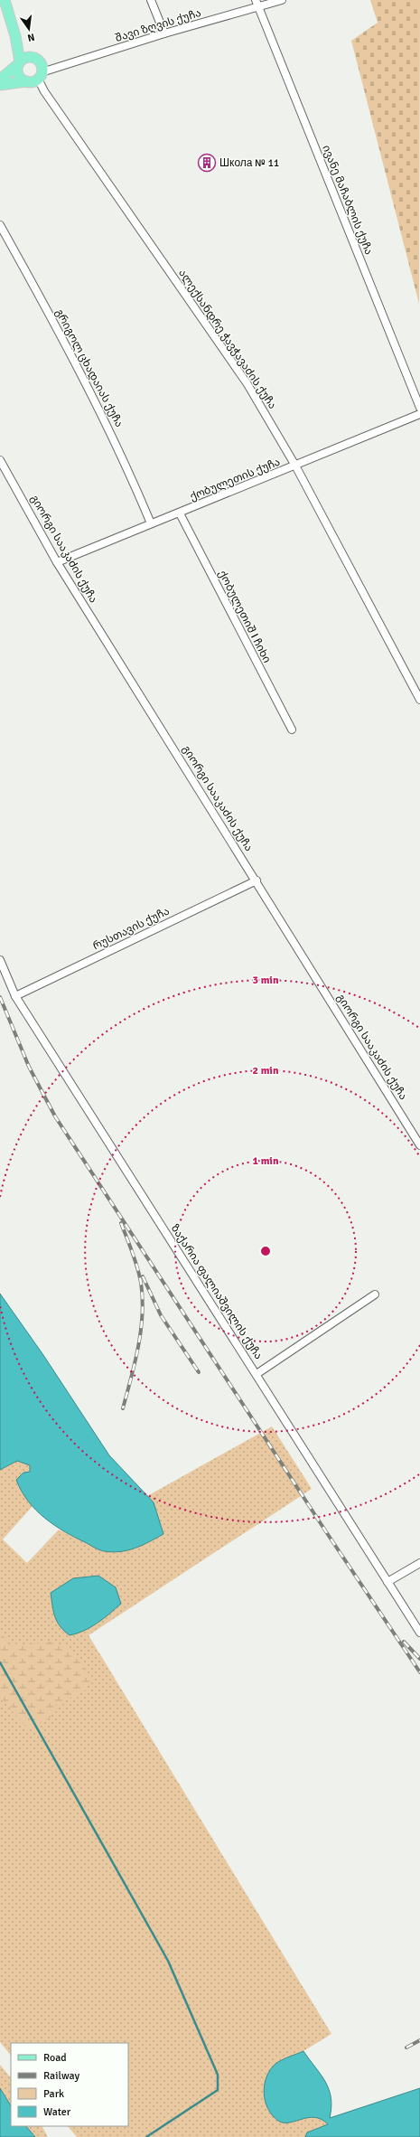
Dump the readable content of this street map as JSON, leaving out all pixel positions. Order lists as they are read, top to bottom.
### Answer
{
  "streets": {
    "street": [
      "შავი ზღვის ქუჩა",
      "ივანე მაჩაბლის ქუჩა",
      "ალექსანდრე ჭავჭავაძის ქუჩა",
      "გრიგოლ ცხადაიას ქუჩა",
      "ქობულეთის ქუჩა",
      "გიორგი სააკაძის ქუჩა",
      "ქობულეთიშ I ჩიხი",
      "რუსთავის ქუჩა",
      "ზაქარია ფალიაშვილის ქუჩა"
    ]
  },
  "crossings": [
    ["შავი ზღვის ქუჩა", "ივანე მაჩაბლის ქუჩა"],
    ["შავი ზღვის ქუჩა", "ალექსანდრე ჭავჭავაძის ქუჩა"],
    ["ალექსანდრე ჭავჭავაძის ქუჩა", "ქობულეთის ქუჩა"],
    ["გრიგოლ ცხადაიას ქუჩა", "ქობულეთის ქუჩა"],
    ["ქობულეთის ქუჩა", "გიორგი სააკაძის ქუჩა"],
    ["ქობულეთის ქუჩა", "ქობულეთიშ I ჩიხი"],
    ["გიორგი სააკაძის ქუჩა", "რუსთავის ქუჩა"],
    ["რუსთავის ქუჩა", "ზაქარია ფალიაშვილის ქუჩა"]
  ],
  "places": {
    "building": ["Школа № 11"]
  },
  "legend": [
    "Road",
    "Railway",
    "Park",
    "Water"
  ],
  "north": "bottom",
  "rings": ["3 min", "2 min", "1 min"]
}
